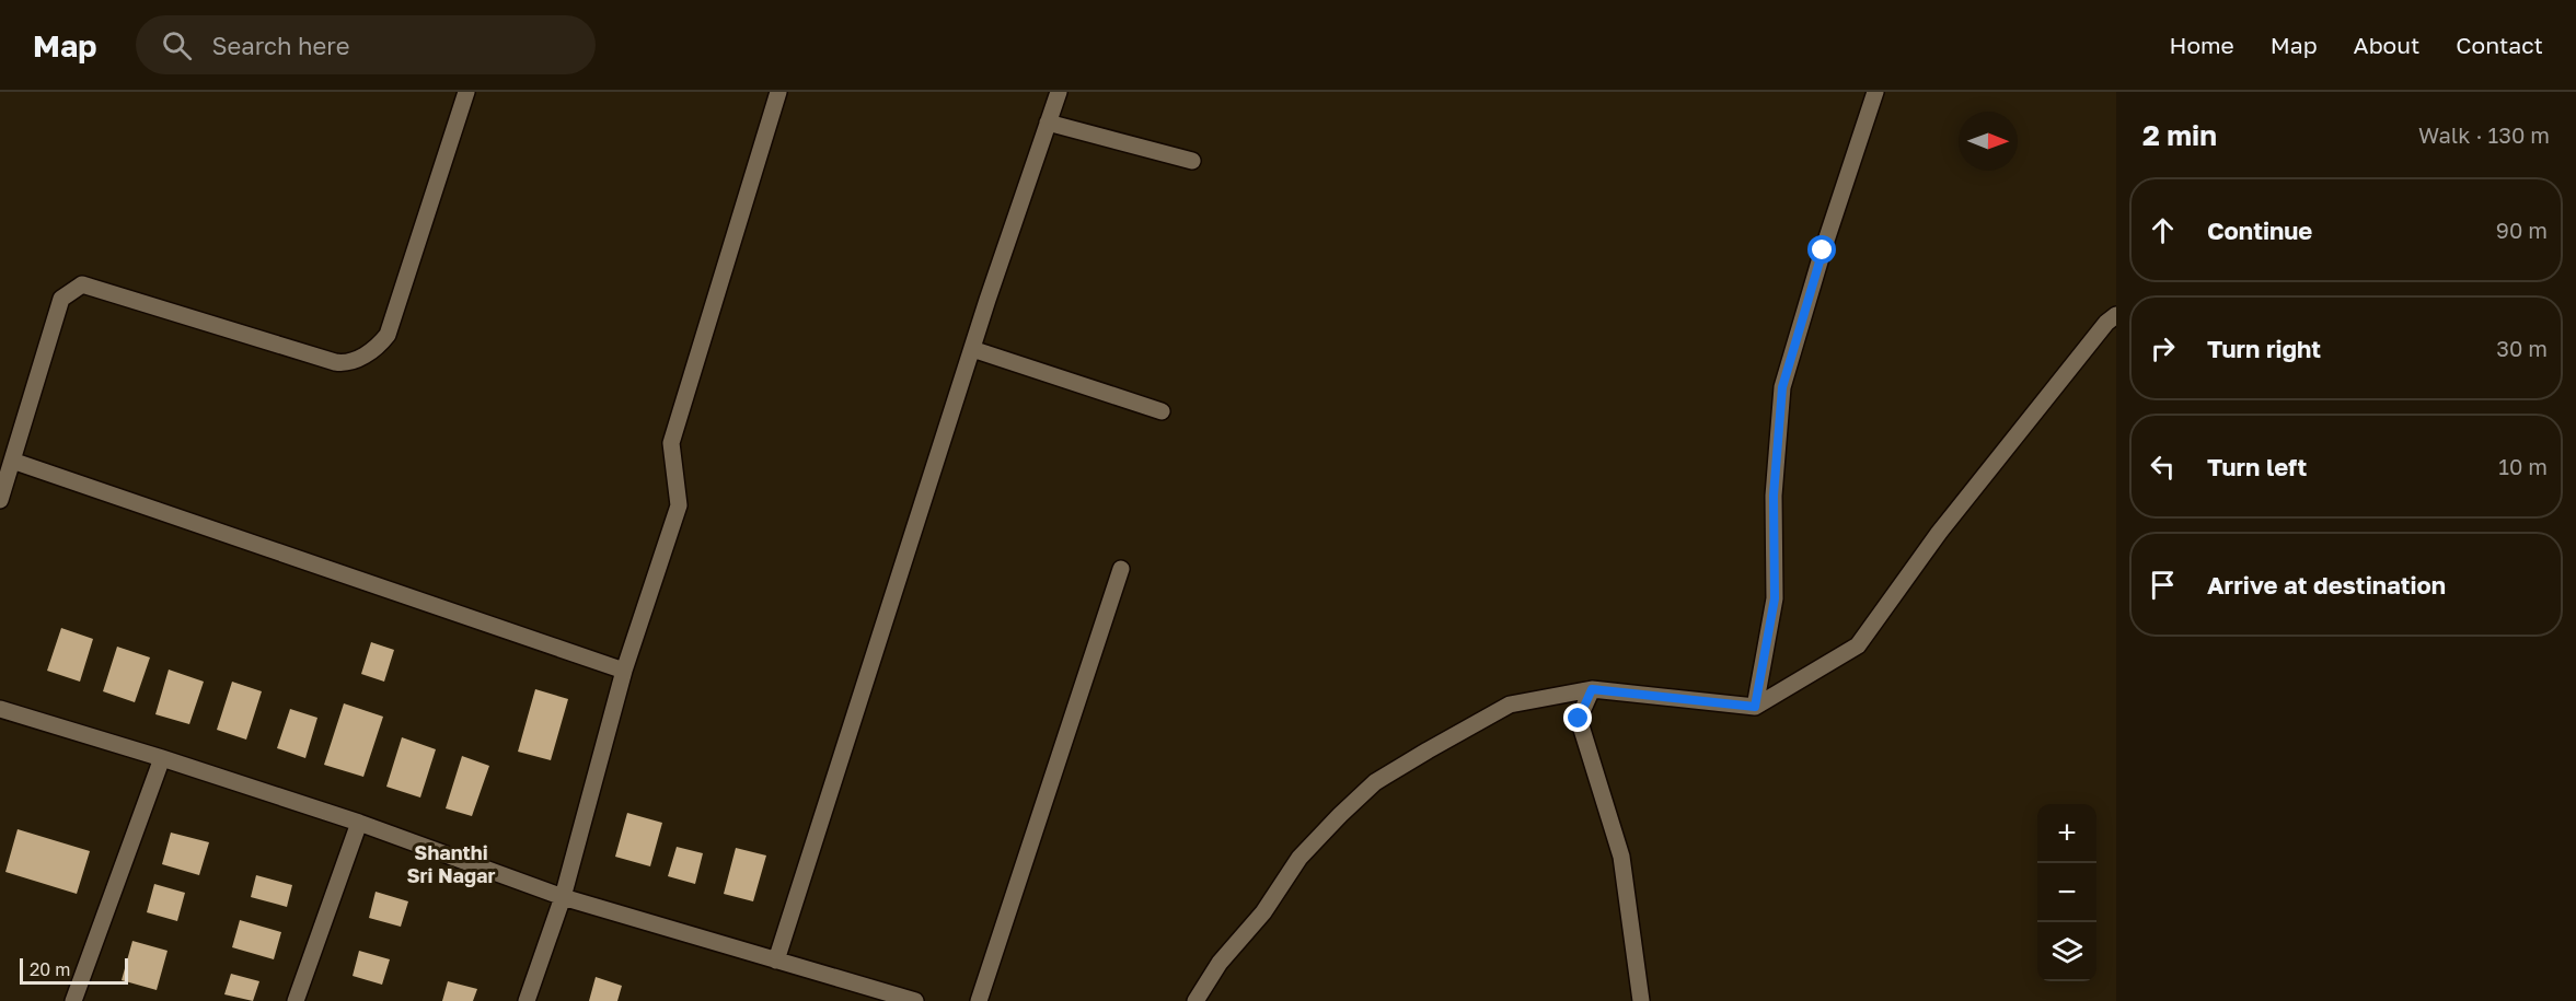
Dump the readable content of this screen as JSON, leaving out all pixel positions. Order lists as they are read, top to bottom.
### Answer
{
  "districts": ["Shanthi Sri Nagar"],
  "scale_bar": "20 m",
  "north": "right",
  "page": {
    "header": "Map",
    "search": "Search here",
    "nav": [
      "Home",
      "Map",
      "About",
      "Contact"
    ],
    "heading": ["2 min", "Walk · 130 m"],
    "list": [
      ["Continue", "90 m"],
      ["Turn right", "30 m"],
      ["Turn left", "10 m"],
      "Arrive at destination"
    ],
    "map_buttons": ["+", "−"],
    "scale": "20 m"
  }
}
